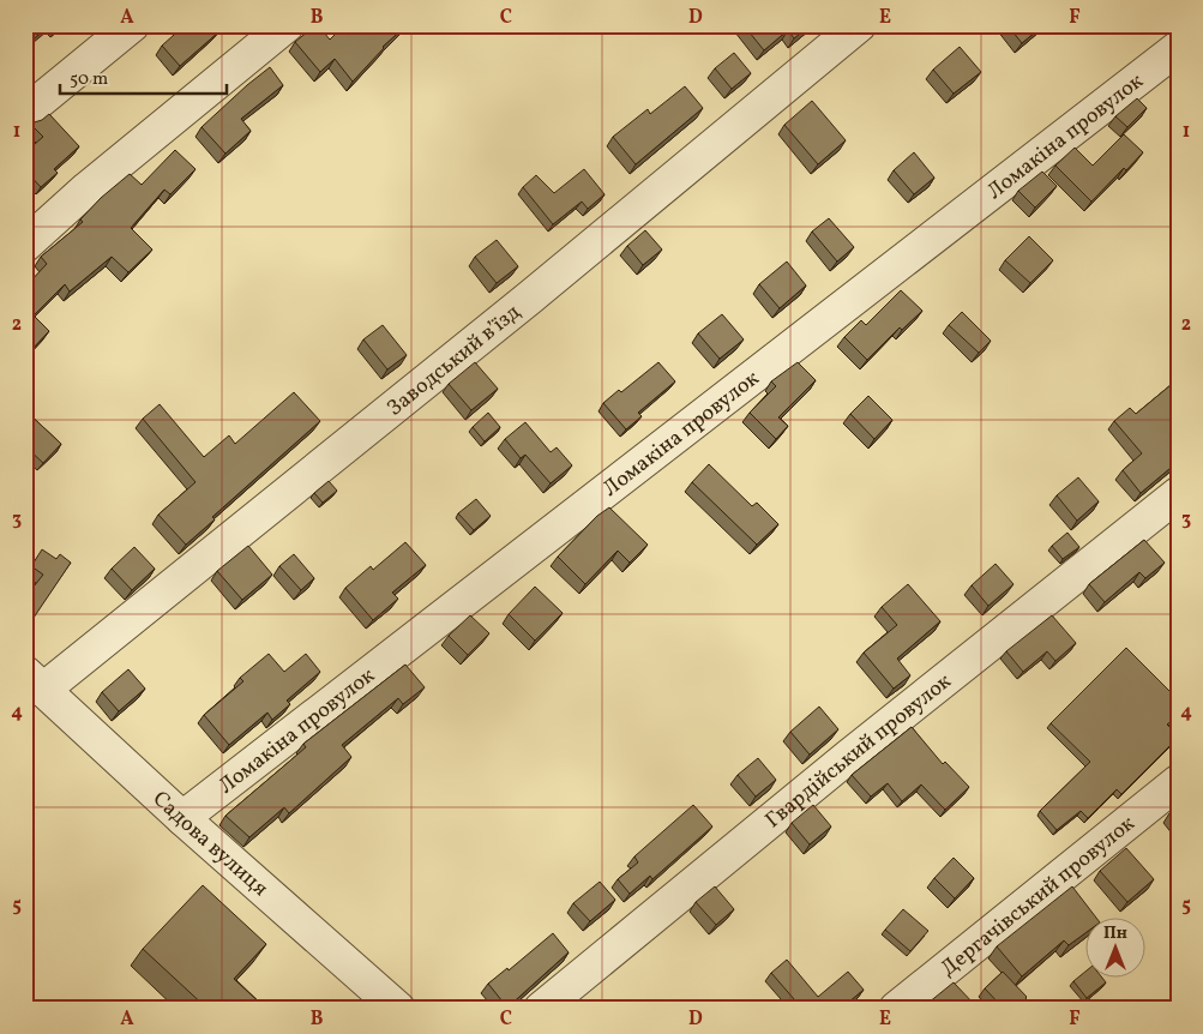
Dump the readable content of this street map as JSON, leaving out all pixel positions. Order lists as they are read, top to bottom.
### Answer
{
  "streets": {
    "street": [
      "Ломакіна провулок",
      "Заводський в’їзд",
      "Гвардійський провулок",
      "Садова вулиця",
      "Дергачівський провулок"
    ]
  },
  "crossings": [
    ["Ломакіна провулок", "Садова вулиця"],
    ["Заводський в’їзд", "Садова вулиця"]
  ],
  "scale_bar": "50 m",
  "north": "top",
  "grid": {
    "columns": [
      "A",
      "B",
      "C",
      "D",
      "E",
      "F"
    ],
    "rows": [
      "1",
      "2",
      "3",
      "4",
      "5"
    ]
  }
}
